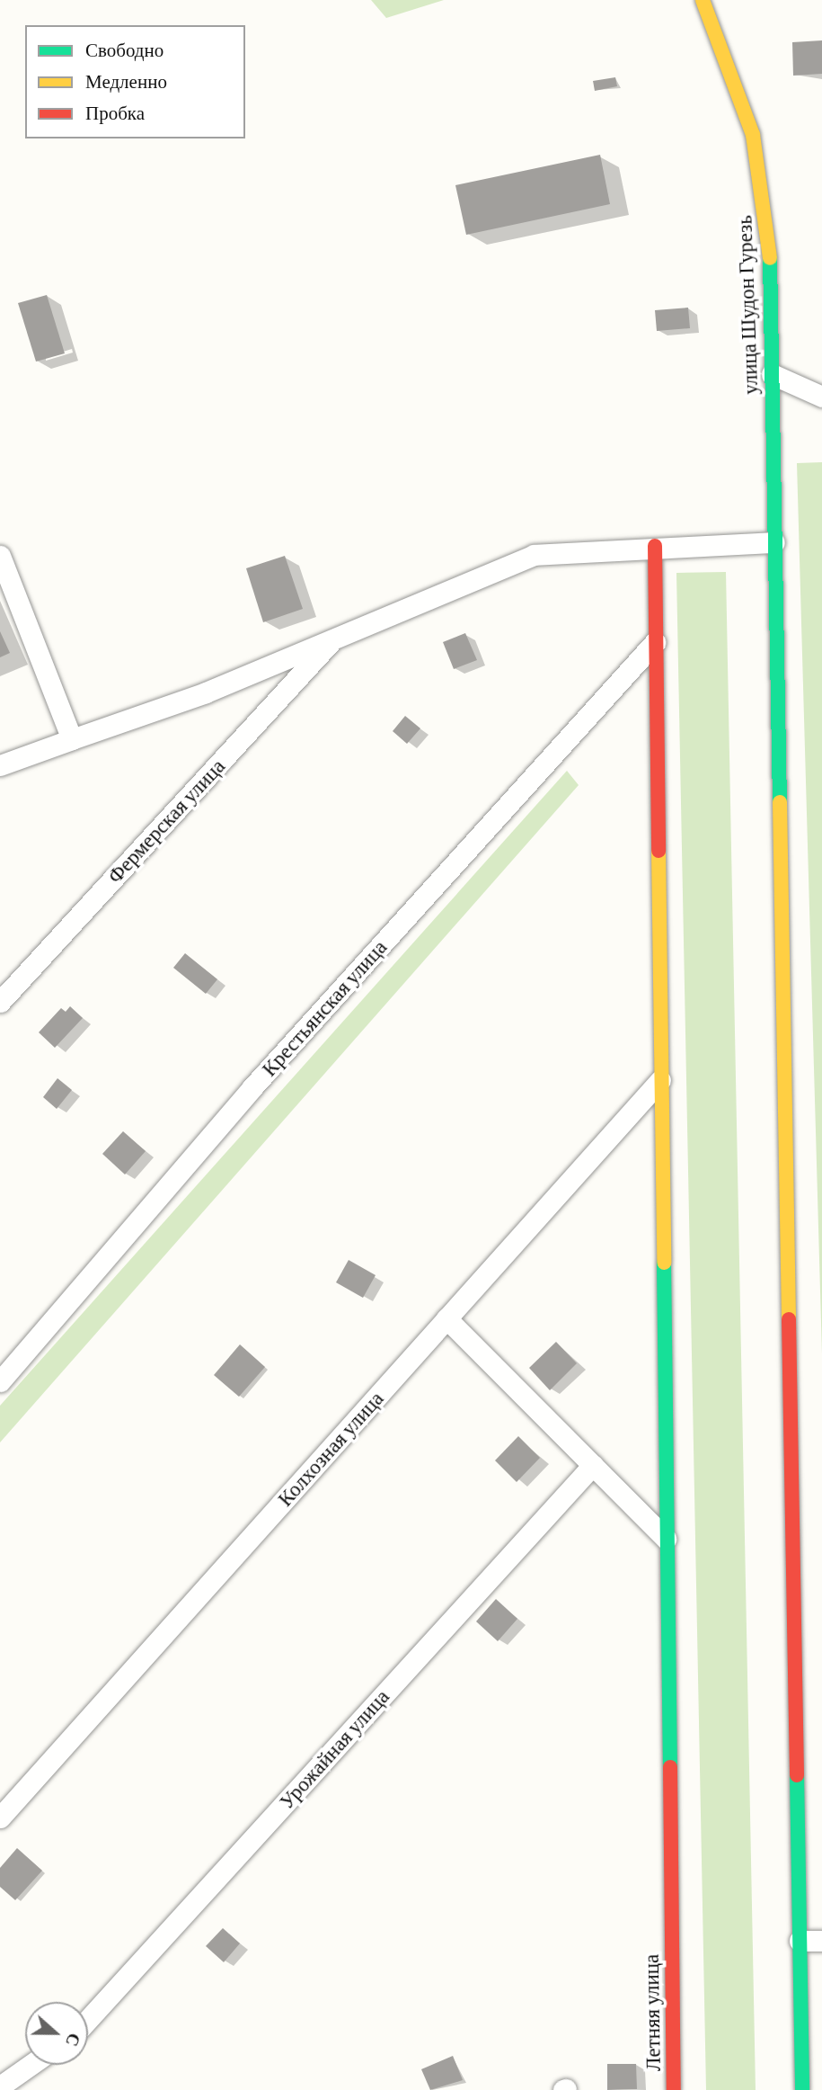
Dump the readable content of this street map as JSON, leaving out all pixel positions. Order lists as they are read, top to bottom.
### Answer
{
  "streets": {
    "street": [
      "улица Шудон Гурезь",
      "Фермерская улица",
      "Крестьянская улица",
      "Колхозная улица",
      "Урожайная улица",
      "Летняя улица"
    ]
  },
  "crossings": [
    ["Крестьянская улица", "Летняя улица"],
    ["Колхозная улица", "Летняя улица"]
  ],
  "legend": ["Свободно", "Медленно", "Пробка"],
  "north": "right"
}
